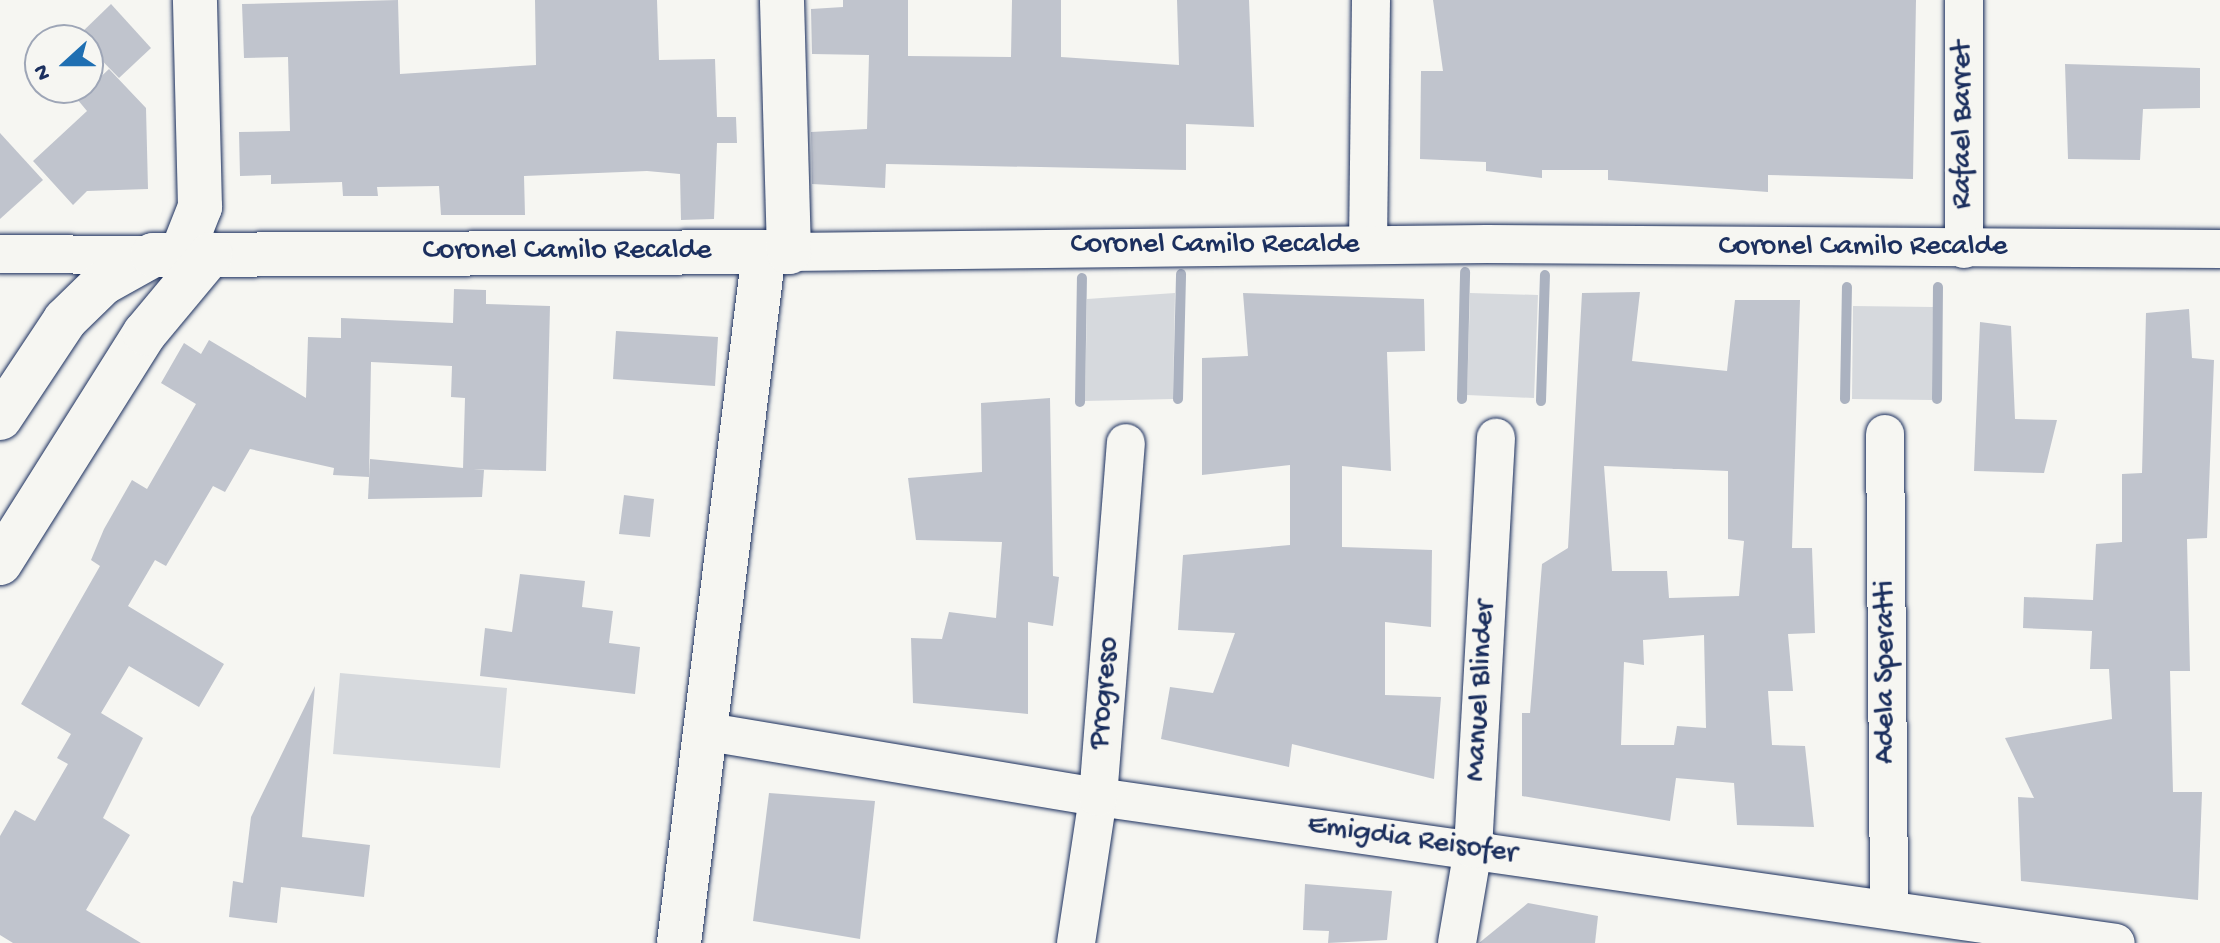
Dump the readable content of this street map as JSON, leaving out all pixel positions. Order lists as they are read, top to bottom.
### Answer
{
  "streets": {
    "main road": ["Coronel Camilo Recalde"],
    "street": [
      "Rafael Barret",
      "Adela Speratti",
      "Manuel Blinder",
      "Progreso",
      "Emigdia Reisofer"
    ]
  },
  "crossings": [
    ["Rafael Barret", "Coronel Camilo Recalde"],
    ["Adela Speratti", "Emigdia Reisofer"],
    ["Manuel Blinder", "Emigdia Reisofer"],
    ["Progreso", "Emigdia Reisofer"]
  ],
  "north": "left"
}
